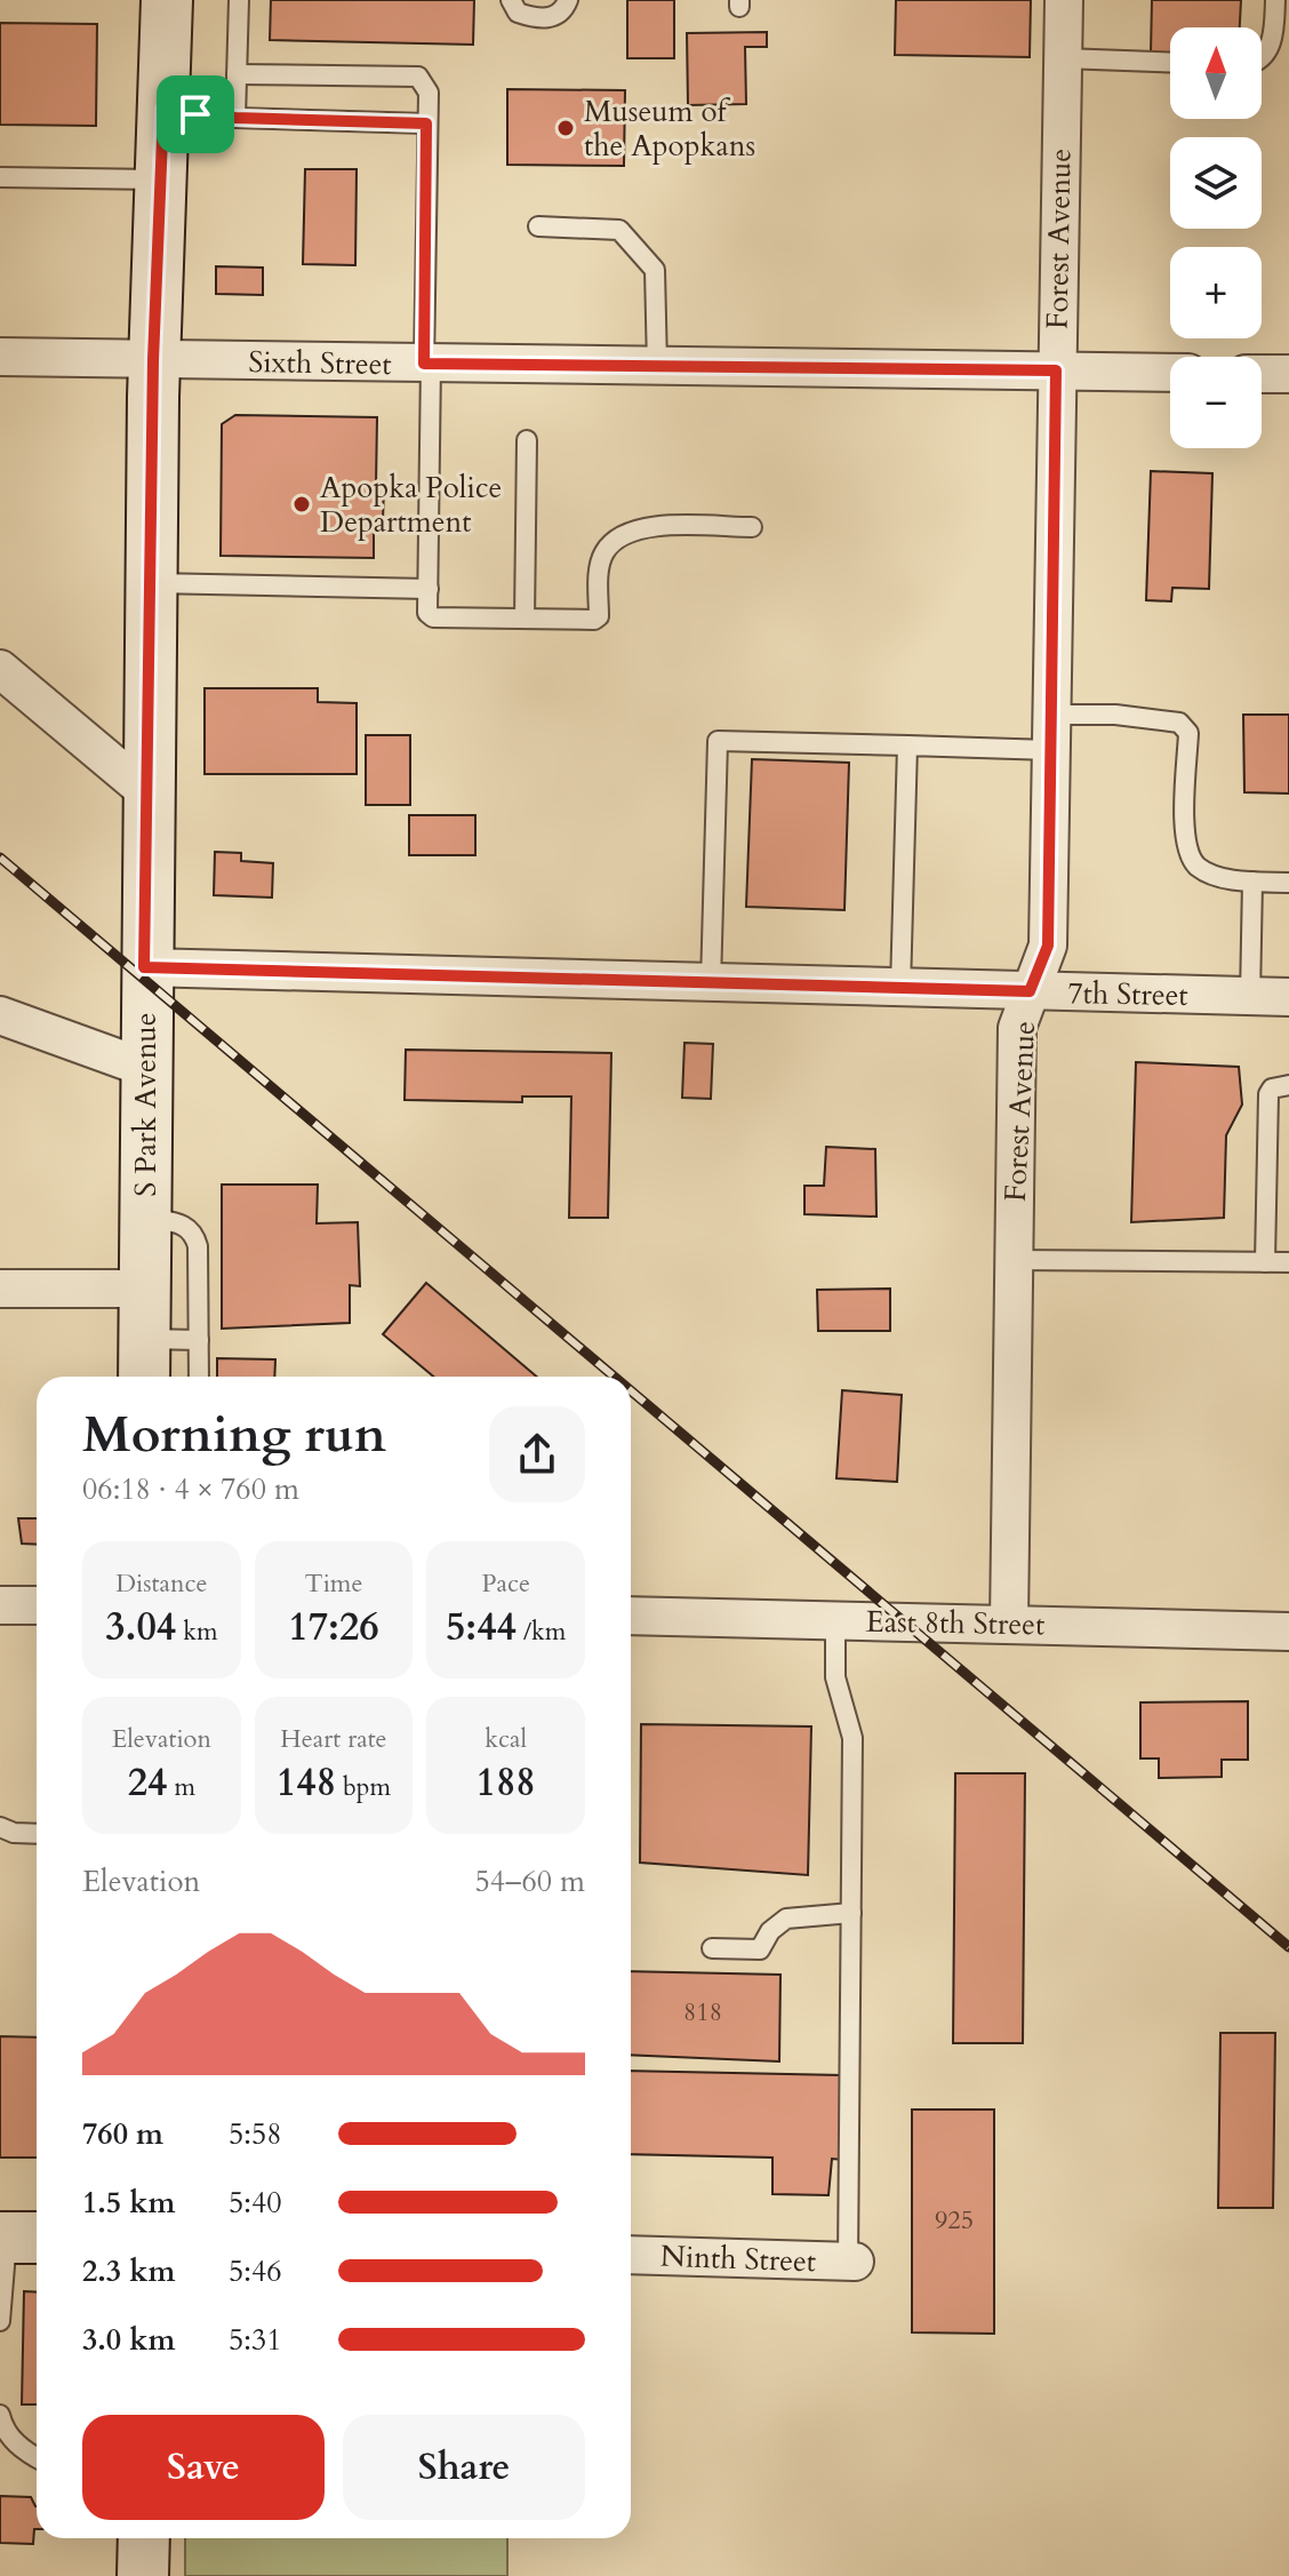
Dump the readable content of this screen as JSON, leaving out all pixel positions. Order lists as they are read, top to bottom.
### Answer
{
  "streets": {
    "main road": ["S Park Avenue"],
    "street": [
      "Forest Avenue",
      "Sixth Street",
      "7th Street",
      "East 8th Street",
      "Ninth Street"
    ]
  },
  "crossings": [
    ["Forest Avenue", "Sixth Street"],
    ["Forest Avenue", "7th Street"],
    ["Forest Avenue", "East 8th Street"],
    ["Sixth Street", "S Park Avenue"],
    ["7th Street", "S Park Avenue"]
  ],
  "places": ["Museum of the Apopkans", "Apopka Police Department"],
  "house_numbers": ["818", "925"],
  "north": "top",
  "page": {
    "map_buttons": ["+", "−"],
    "heading": ["Morning run", "06:18 · 4 × 760 m"],
    "stats": [
      ["Distance", "3.04 km"],
      ["Time", "17:26"],
      ["Pace", "5:44 /km"],
      ["Elevation", "24 m"],
      ["Heart rate", "148 bpm"],
      ["kcal", "188"]
    ],
    "chart": ["Elevation", "54–60 m"],
    "list": [
      {
        "name": "760 m",
        "note": "5:58"
      },
      {
        "name": "1.5 km",
        "note": "5:40"
      },
      {
        "name": "2.3 km",
        "note": "5:46"
      },
      {
        "name": "3.0 km",
        "note": "5:31"
      }
    ],
    "buttons": ["Save", "Share"]
  }
}
